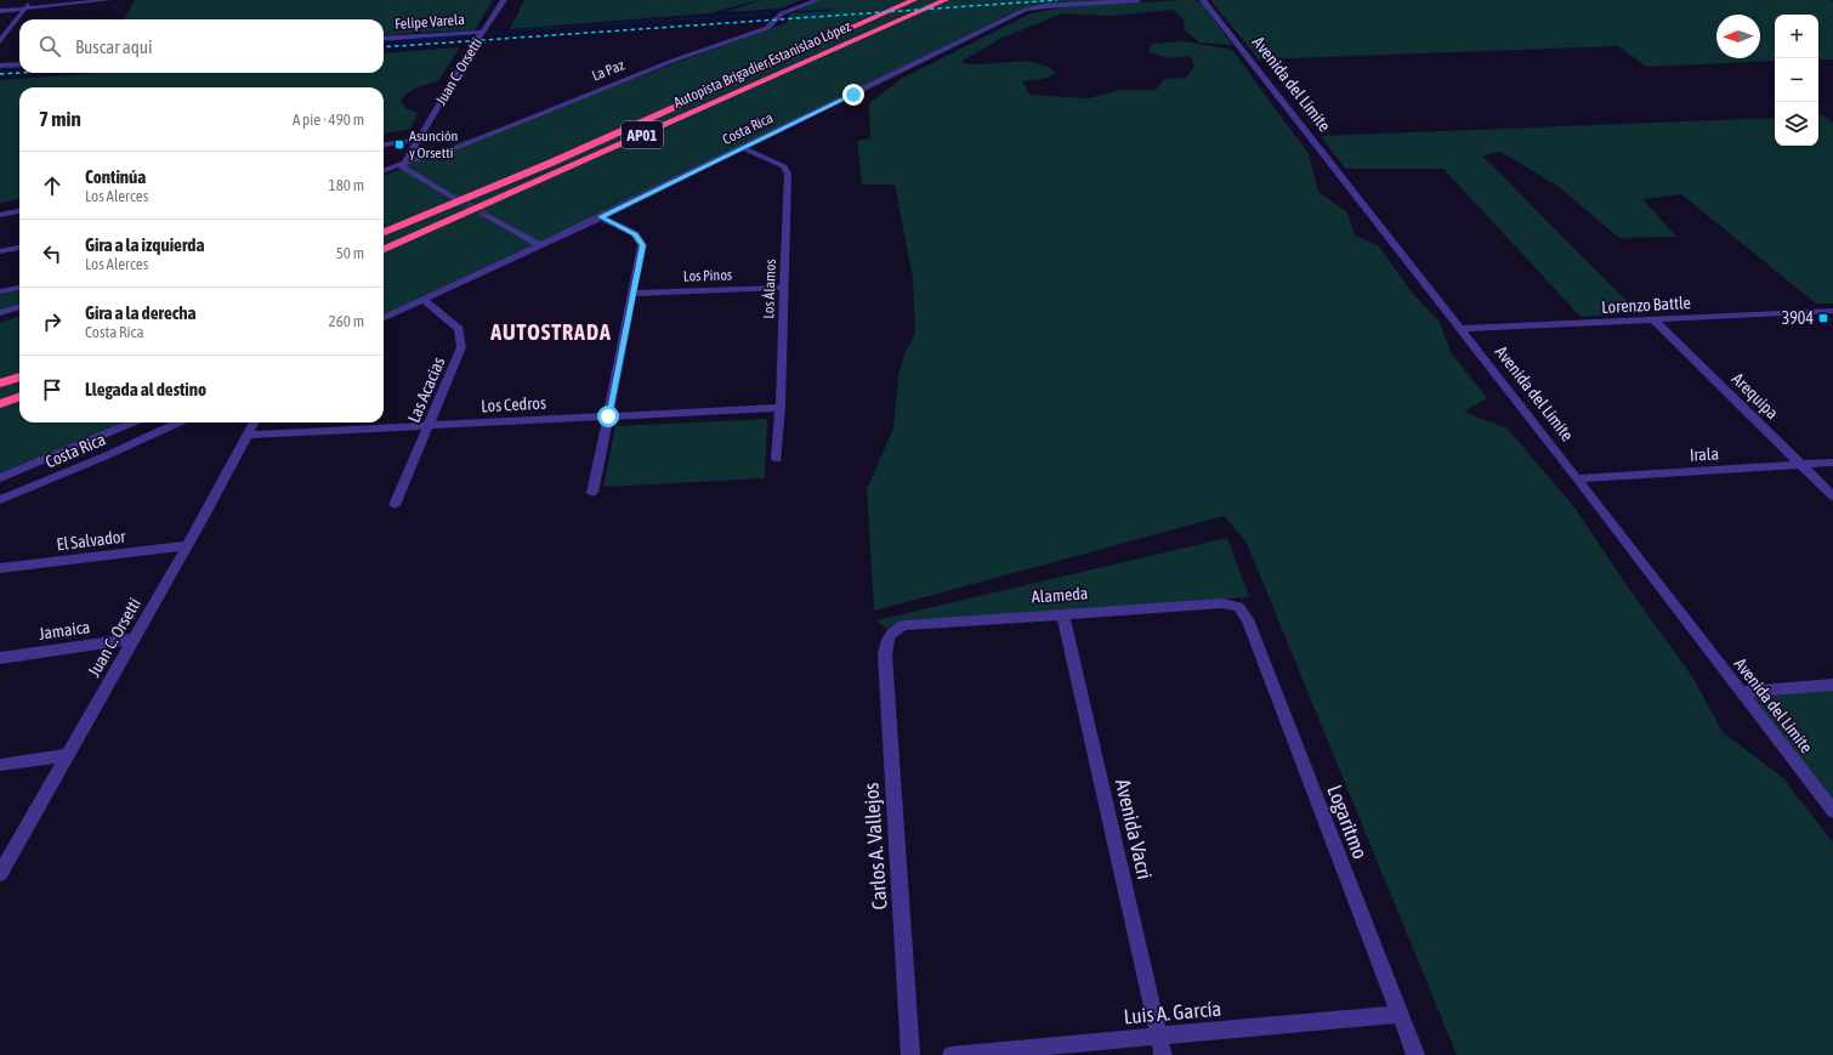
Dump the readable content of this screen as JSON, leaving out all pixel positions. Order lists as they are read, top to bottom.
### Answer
{
  "streets": {
    "highway": ["Autopista Brigadier Estanislao López", "AP01"],
    "street": [
      "Felipe Varela",
      "La Paz",
      "Juan C. Orsetti",
      "Avenida del Límite",
      "Costa Rica",
      "Los Pinos",
      "Los Álamos",
      "Lorenzo Battle",
      "Las Acacias",
      "Arequipa",
      "Los Cedros",
      "Irala",
      "El Salvador",
      "Alameda",
      "Jamaica",
      "Logaritmo",
      "Avenida Vacri",
      "Carlos A. Vallejos",
      "Luis A. García"
    ]
  },
  "crossings": [
    ["Felipe Varela", "Juan C. Orsetti"],
    ["La Paz", "Juan C. Orsetti"],
    ["Juan C. Orsetti", "Los Cedros"],
    ["Juan C. Orsetti", "El Salvador"],
    ["Juan C. Orsetti", "Jamaica"],
    ["Avenida del Límite", "Lorenzo Battle"],
    ["Avenida del Límite", "Irala"],
    ["Costa Rica", "Los Álamos"],
    ["Costa Rica", "Las Acacias"],
    ["Los Pinos", "Los Álamos"],
    ["Los Álamos", "Los Cedros"],
    ["Lorenzo Battle", "Arequipa"],
    ["Las Acacias", "Los Cedros"],
    ["Arequipa", "Irala"],
    ["Alameda", "Logaritmo"],
    ["Alameda", "Avenida Vacri"],
    ["Alameda", "Carlos A. Vallejos"],
    ["Logaritmo", "Luis A. García"],
    ["Avenida Vacri", "Luis A. García"]
  ],
  "districts": ["AUTOSTRADA"],
  "places": {
    "transit": ["Asunción y Orsetti", "3904"]
  },
  "north": "left",
  "page": {
    "map_buttons": ["+", "−"],
    "search": "Buscar aquí",
    "heading": ["7 min", "A pie · 490 m"],
    "list": [
      ["Continúa", "Los Alerces", "180 m"],
      ["Gira a la izquierda", "Los Alerces", "50 m"],
      ["Gira a la derecha", "Costa Rica", "260 m"],
      "Llegada al destino"
    ]
  }
}
